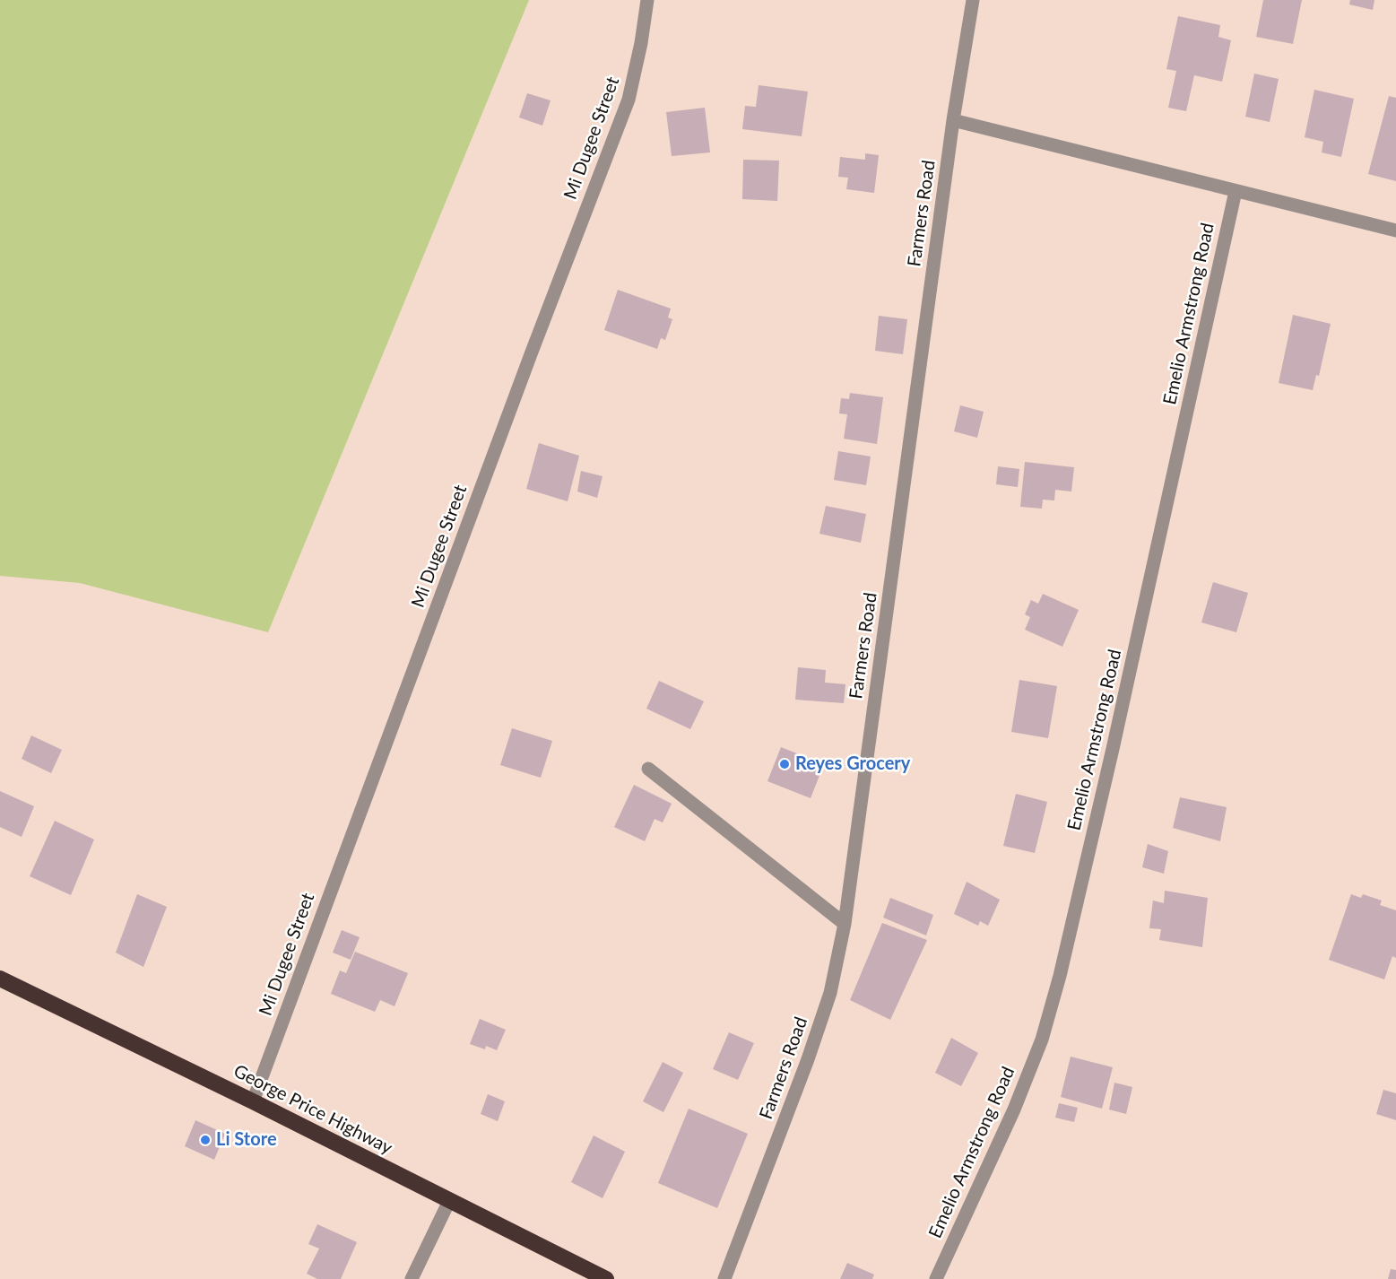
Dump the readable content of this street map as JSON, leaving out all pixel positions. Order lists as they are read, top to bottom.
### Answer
{
  "streets": {
    "highway": ["George Price Highway"],
    "street": ["Mi Dugee Street", "Farmers Road", "Emelio Armstrong Road"]
  },
  "crossings": [
    ["Mi Dugee Street", "George Price Highway"]
  ],
  "places": ["Reyes Grocery", "Li Store"]
}
